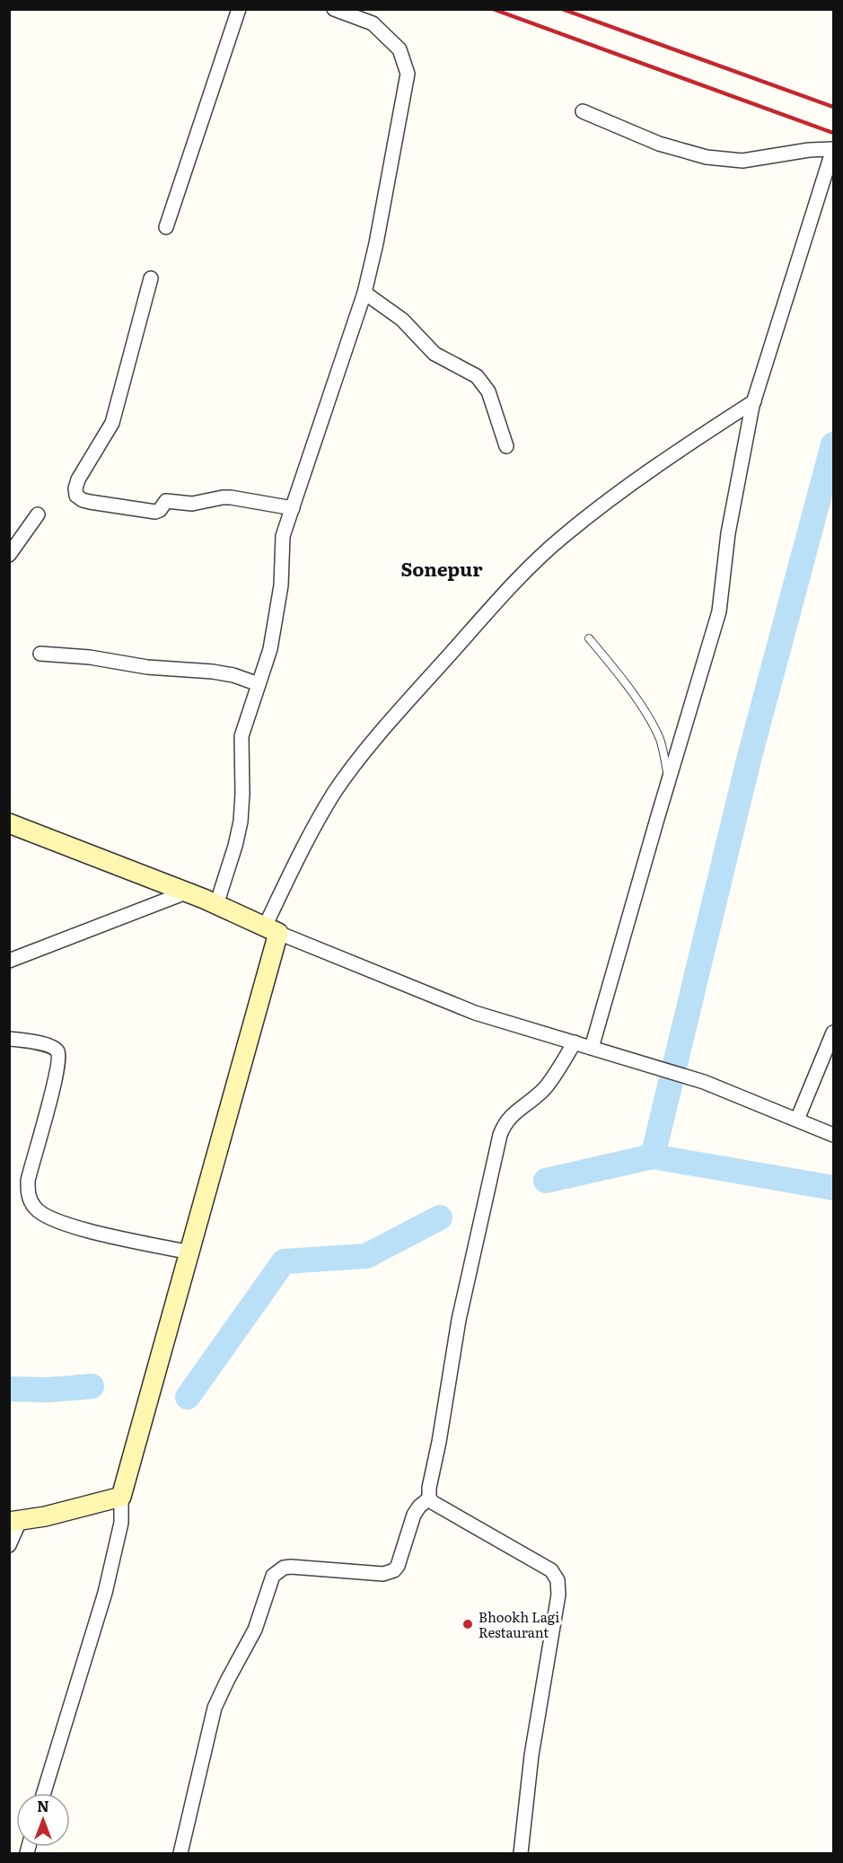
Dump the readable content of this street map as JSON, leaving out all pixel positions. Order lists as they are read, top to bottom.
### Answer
{
  "districts": ["Sonepur"],
  "places": ["Bhookh Lagi Restaurant"],
  "north": "top"
}
